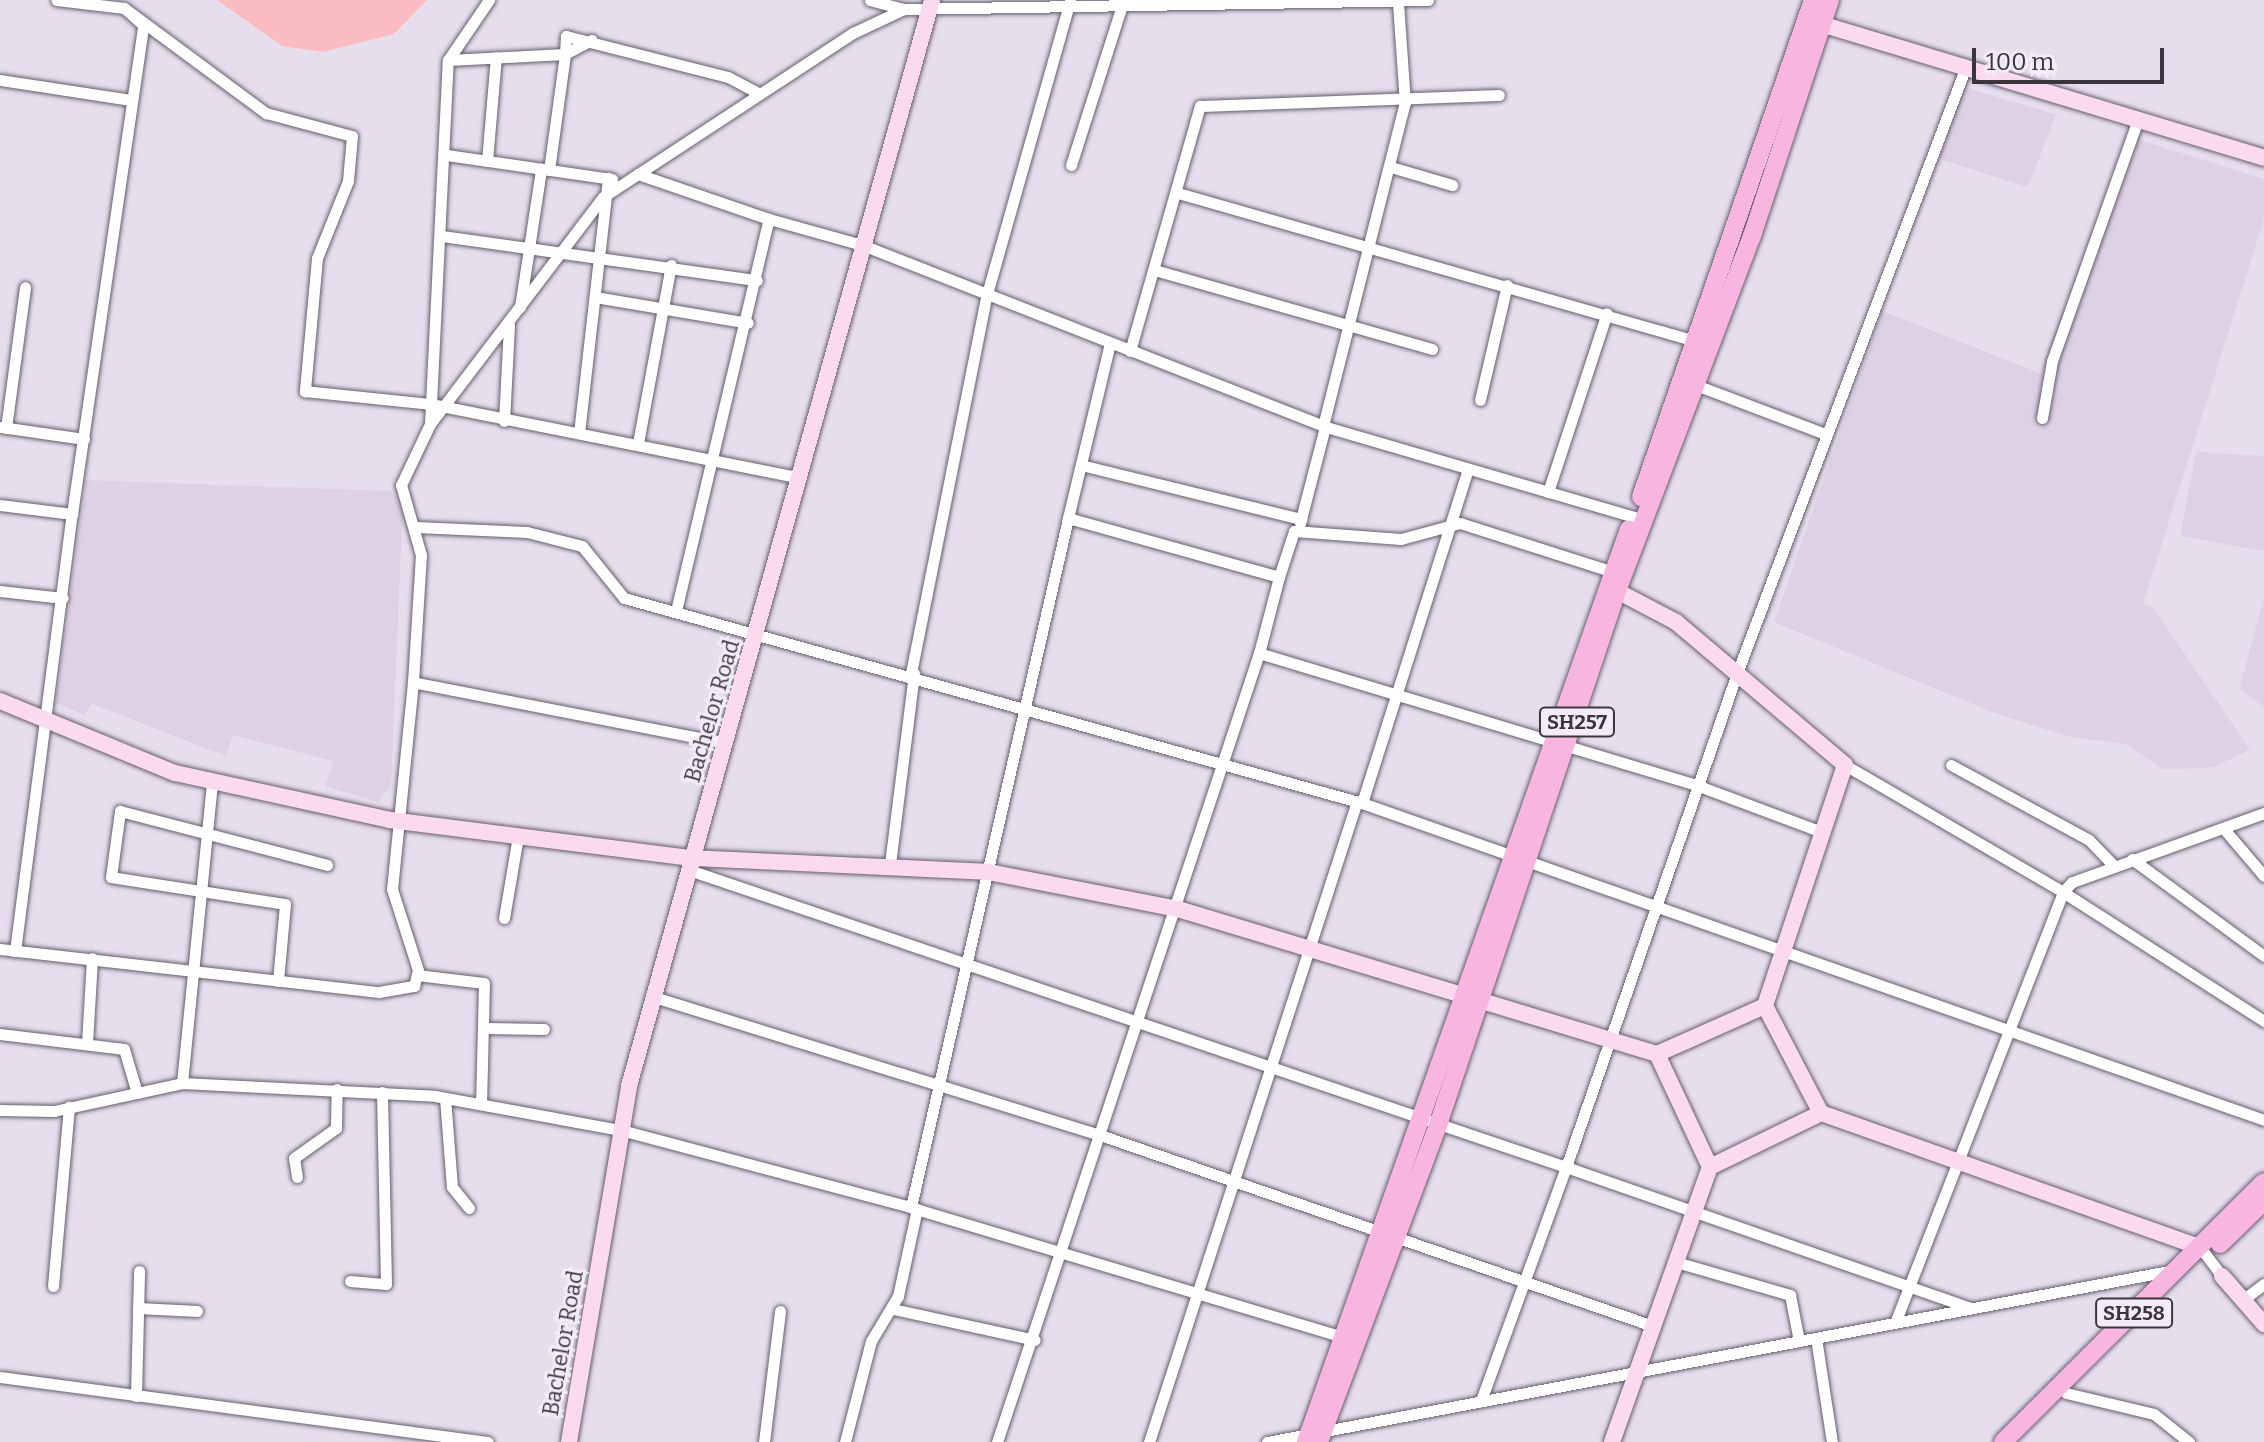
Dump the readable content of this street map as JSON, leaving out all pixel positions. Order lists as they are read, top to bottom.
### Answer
{
  "streets": {
    "main road": ["SH257", "SH258"],
    "street": ["Bachelor Road"]
  },
  "scale_bar": "100 m"
}
